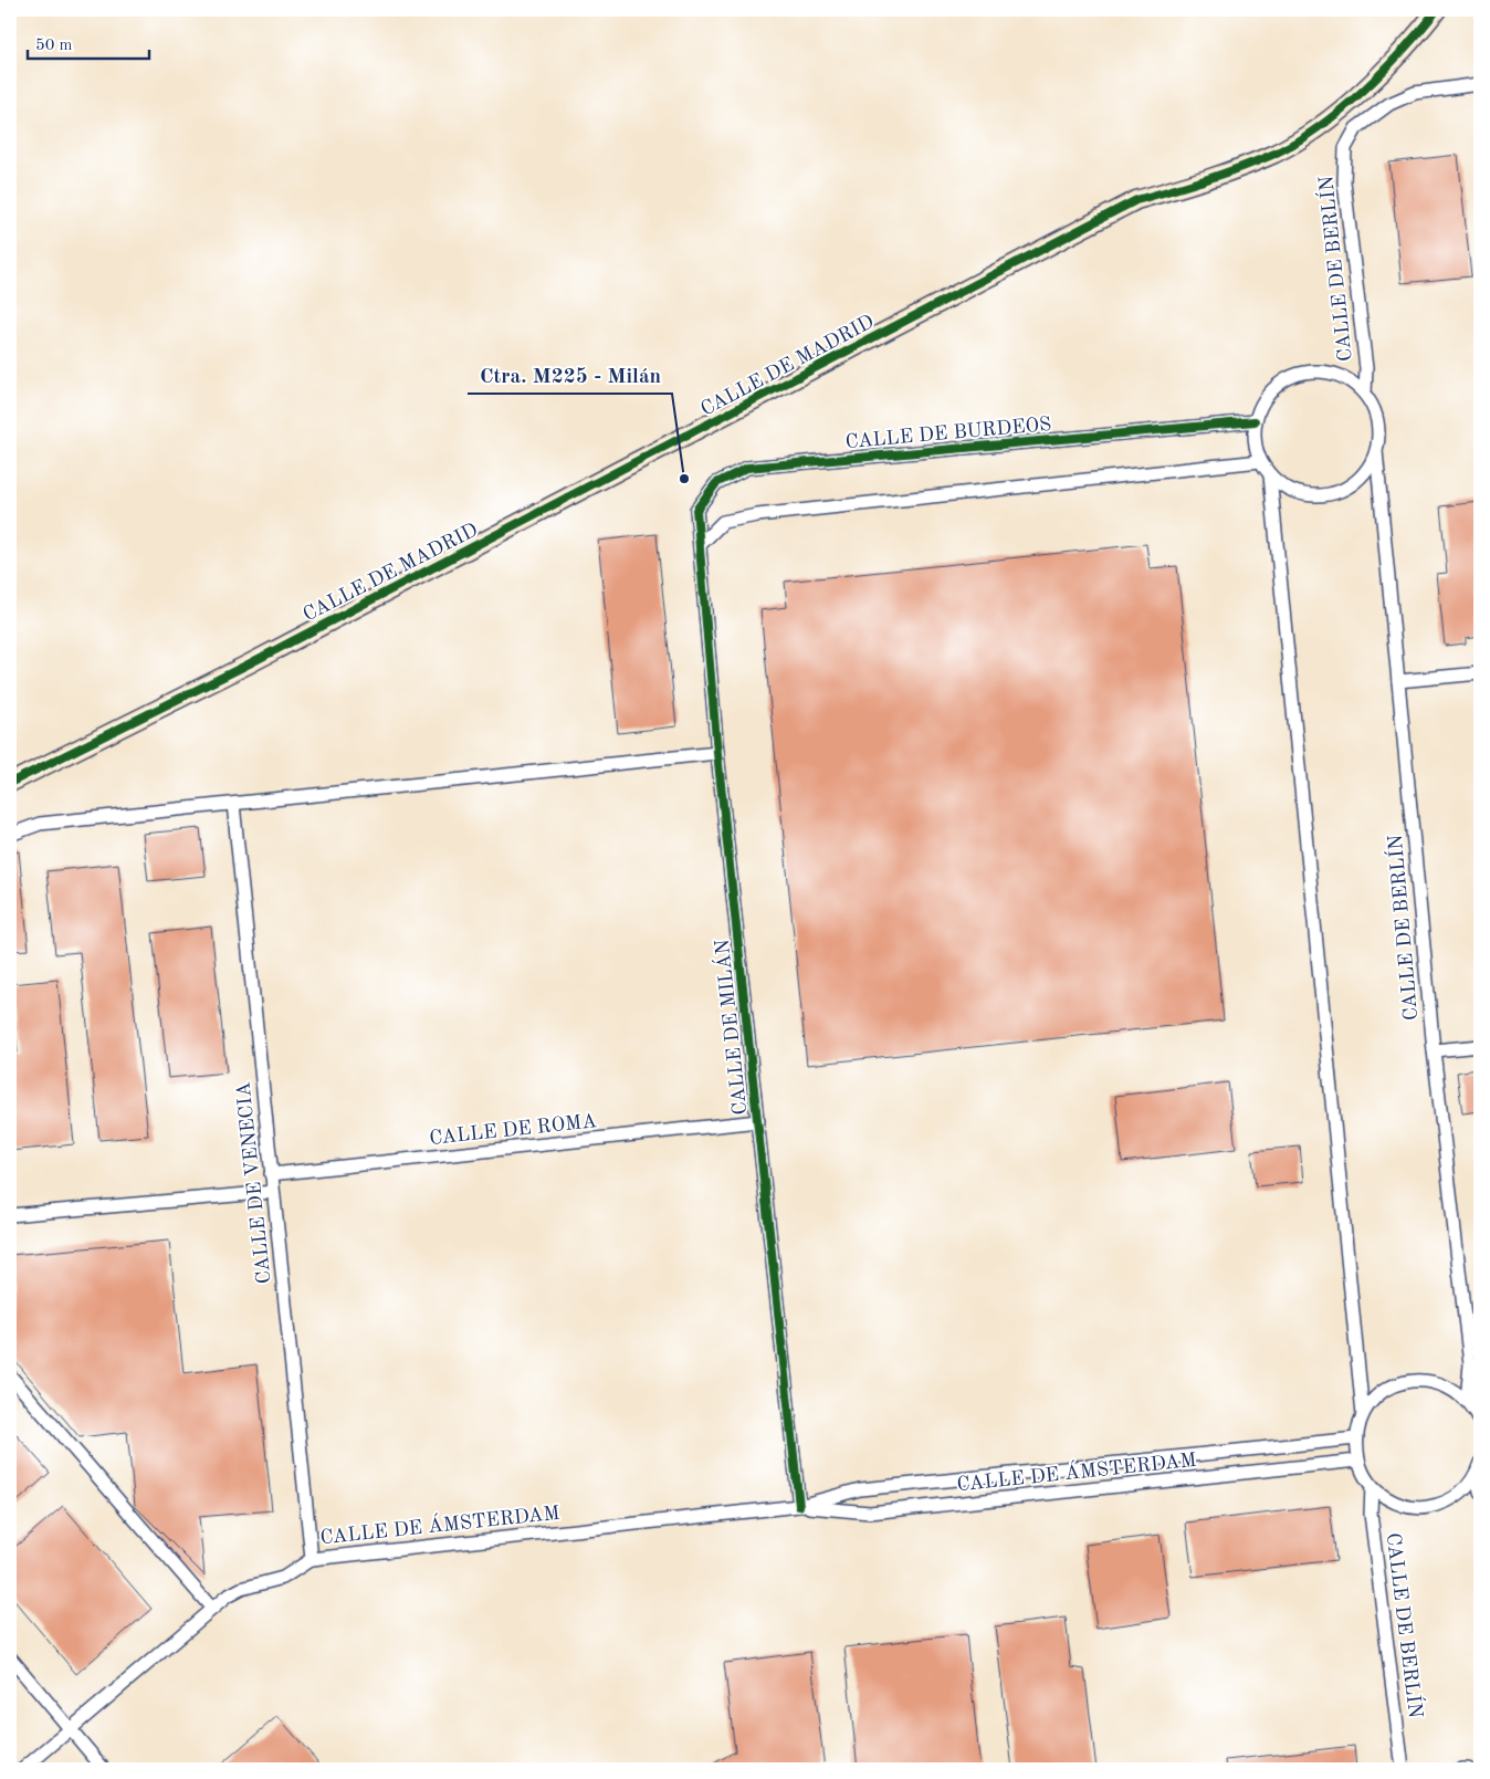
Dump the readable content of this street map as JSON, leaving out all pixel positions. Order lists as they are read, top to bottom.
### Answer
{
  "streets": {
    "street": [
      "CALLE DE BERLÍN",
      "CALLE DE MADRID",
      "CALLE DE BURDEOS",
      "CALLE DE MILÁN",
      "CALLE DE ROMA",
      "CALLE DE VENECIA",
      "CALLE DE ÁMSTERDAM"
    ]
  },
  "crossings": [
    ["CALLE DE BERLÍN", "CALLE DE BURDEOS"],
    ["CALLE DE BURDEOS", "CALLE DE MILÁN"],
    ["CALLE DE MILÁN", "CALLE DE ROMA"],
    ["CALLE DE MILÁN", "CALLE DE ÁMSTERDAM"],
    ["CALLE DE ROMA", "CALLE DE VENECIA"],
    ["CALLE DE VENECIA", "CALLE DE ÁMSTERDAM"]
  ],
  "places": ["Ctra. M225 - Milán"],
  "scale_bar": "50 m"
}
